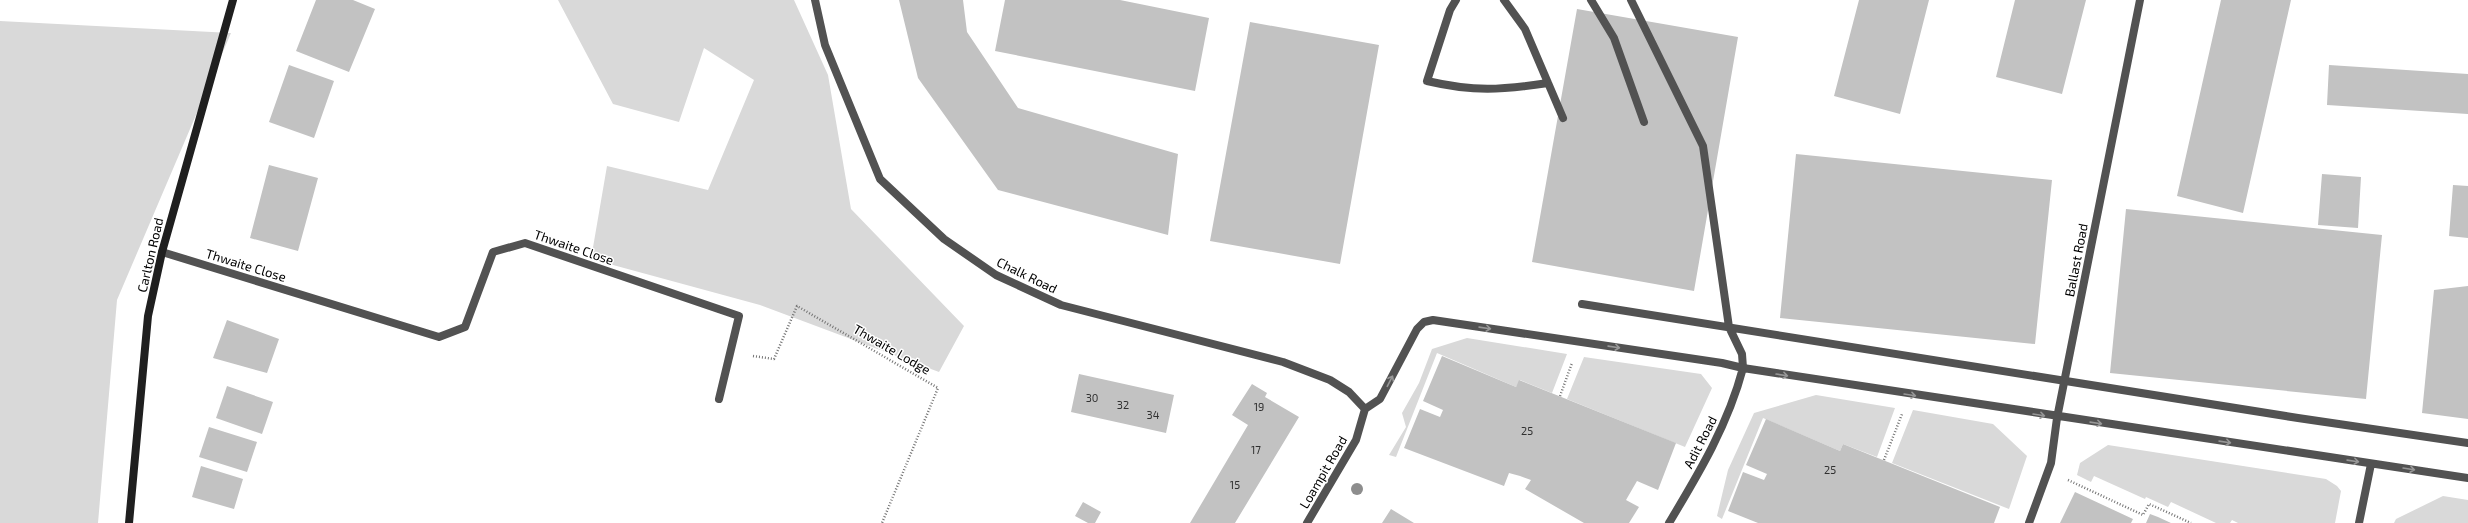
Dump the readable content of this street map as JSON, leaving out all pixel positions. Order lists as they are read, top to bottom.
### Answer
{
  "streets": {
    "street": [
      "Thwaite Close",
      "Carlton Road",
      "Ballast Road",
      "Chalk Road",
      "Adit Road",
      "Loampit Road"
    ],
    "path": ["Thwaite Lodge"]
  },
  "crossings": [
    ["Thwaite Close", "Carlton Road"],
    ["Thwaite Close", "Thwaite Lodge"],
    ["Chalk Road", "Loampit Road"]
  ],
  "house_numbers": [
    "30",
    "32",
    "19",
    "34",
    "25",
    "17",
    "25",
    "15"
  ]
}
